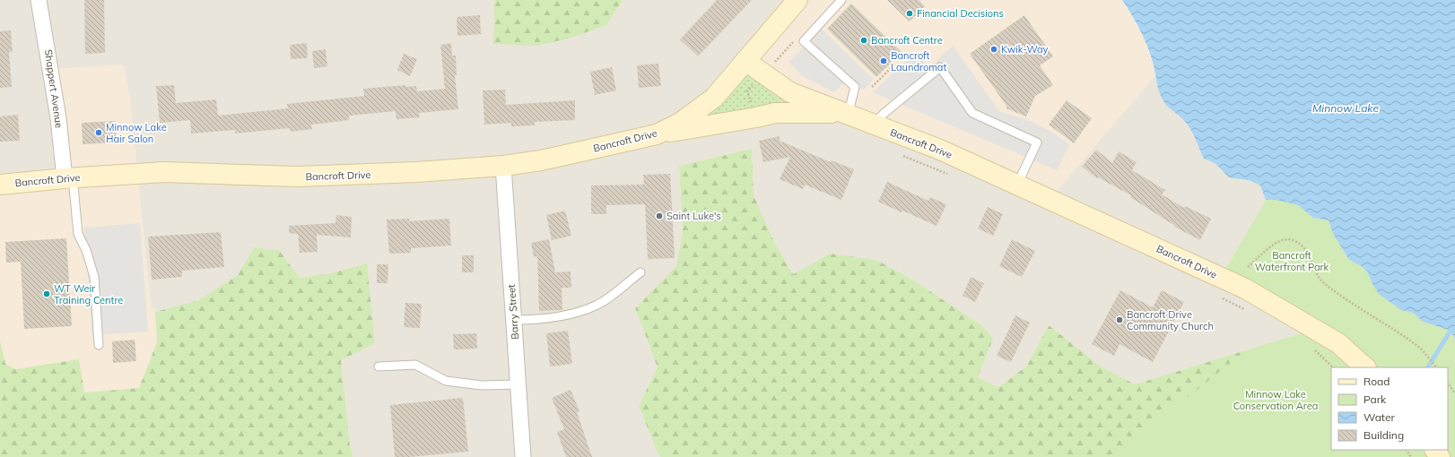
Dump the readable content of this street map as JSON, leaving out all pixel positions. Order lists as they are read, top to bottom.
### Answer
{
  "streets": {
    "main road": ["Bancroft Drive"],
    "street": ["Shappert Avenue", "Barry Street"]
  },
  "crossings": [
    ["Shappert Avenue", "Bancroft Drive"],
    ["Bancroft Drive", "Barry Street"]
  ],
  "water": ["Minnow Lake"],
  "parks": ["Bancroft Waterfront Park", "Minnow Lake Conservation Area"],
  "places": [
    "Financial Decisions",
    "Bancroft Centre",
    "Kwik-Way",
    "Bancroft Laundromat",
    "Minnow Lake Hair Salon",
    "Saint Luke's",
    "WT Weir Training Centre",
    "Bancroft Drive Community Church"
  ],
  "legend": [
    "Road",
    "Park",
    "Water",
    "Building"
  ]
}
